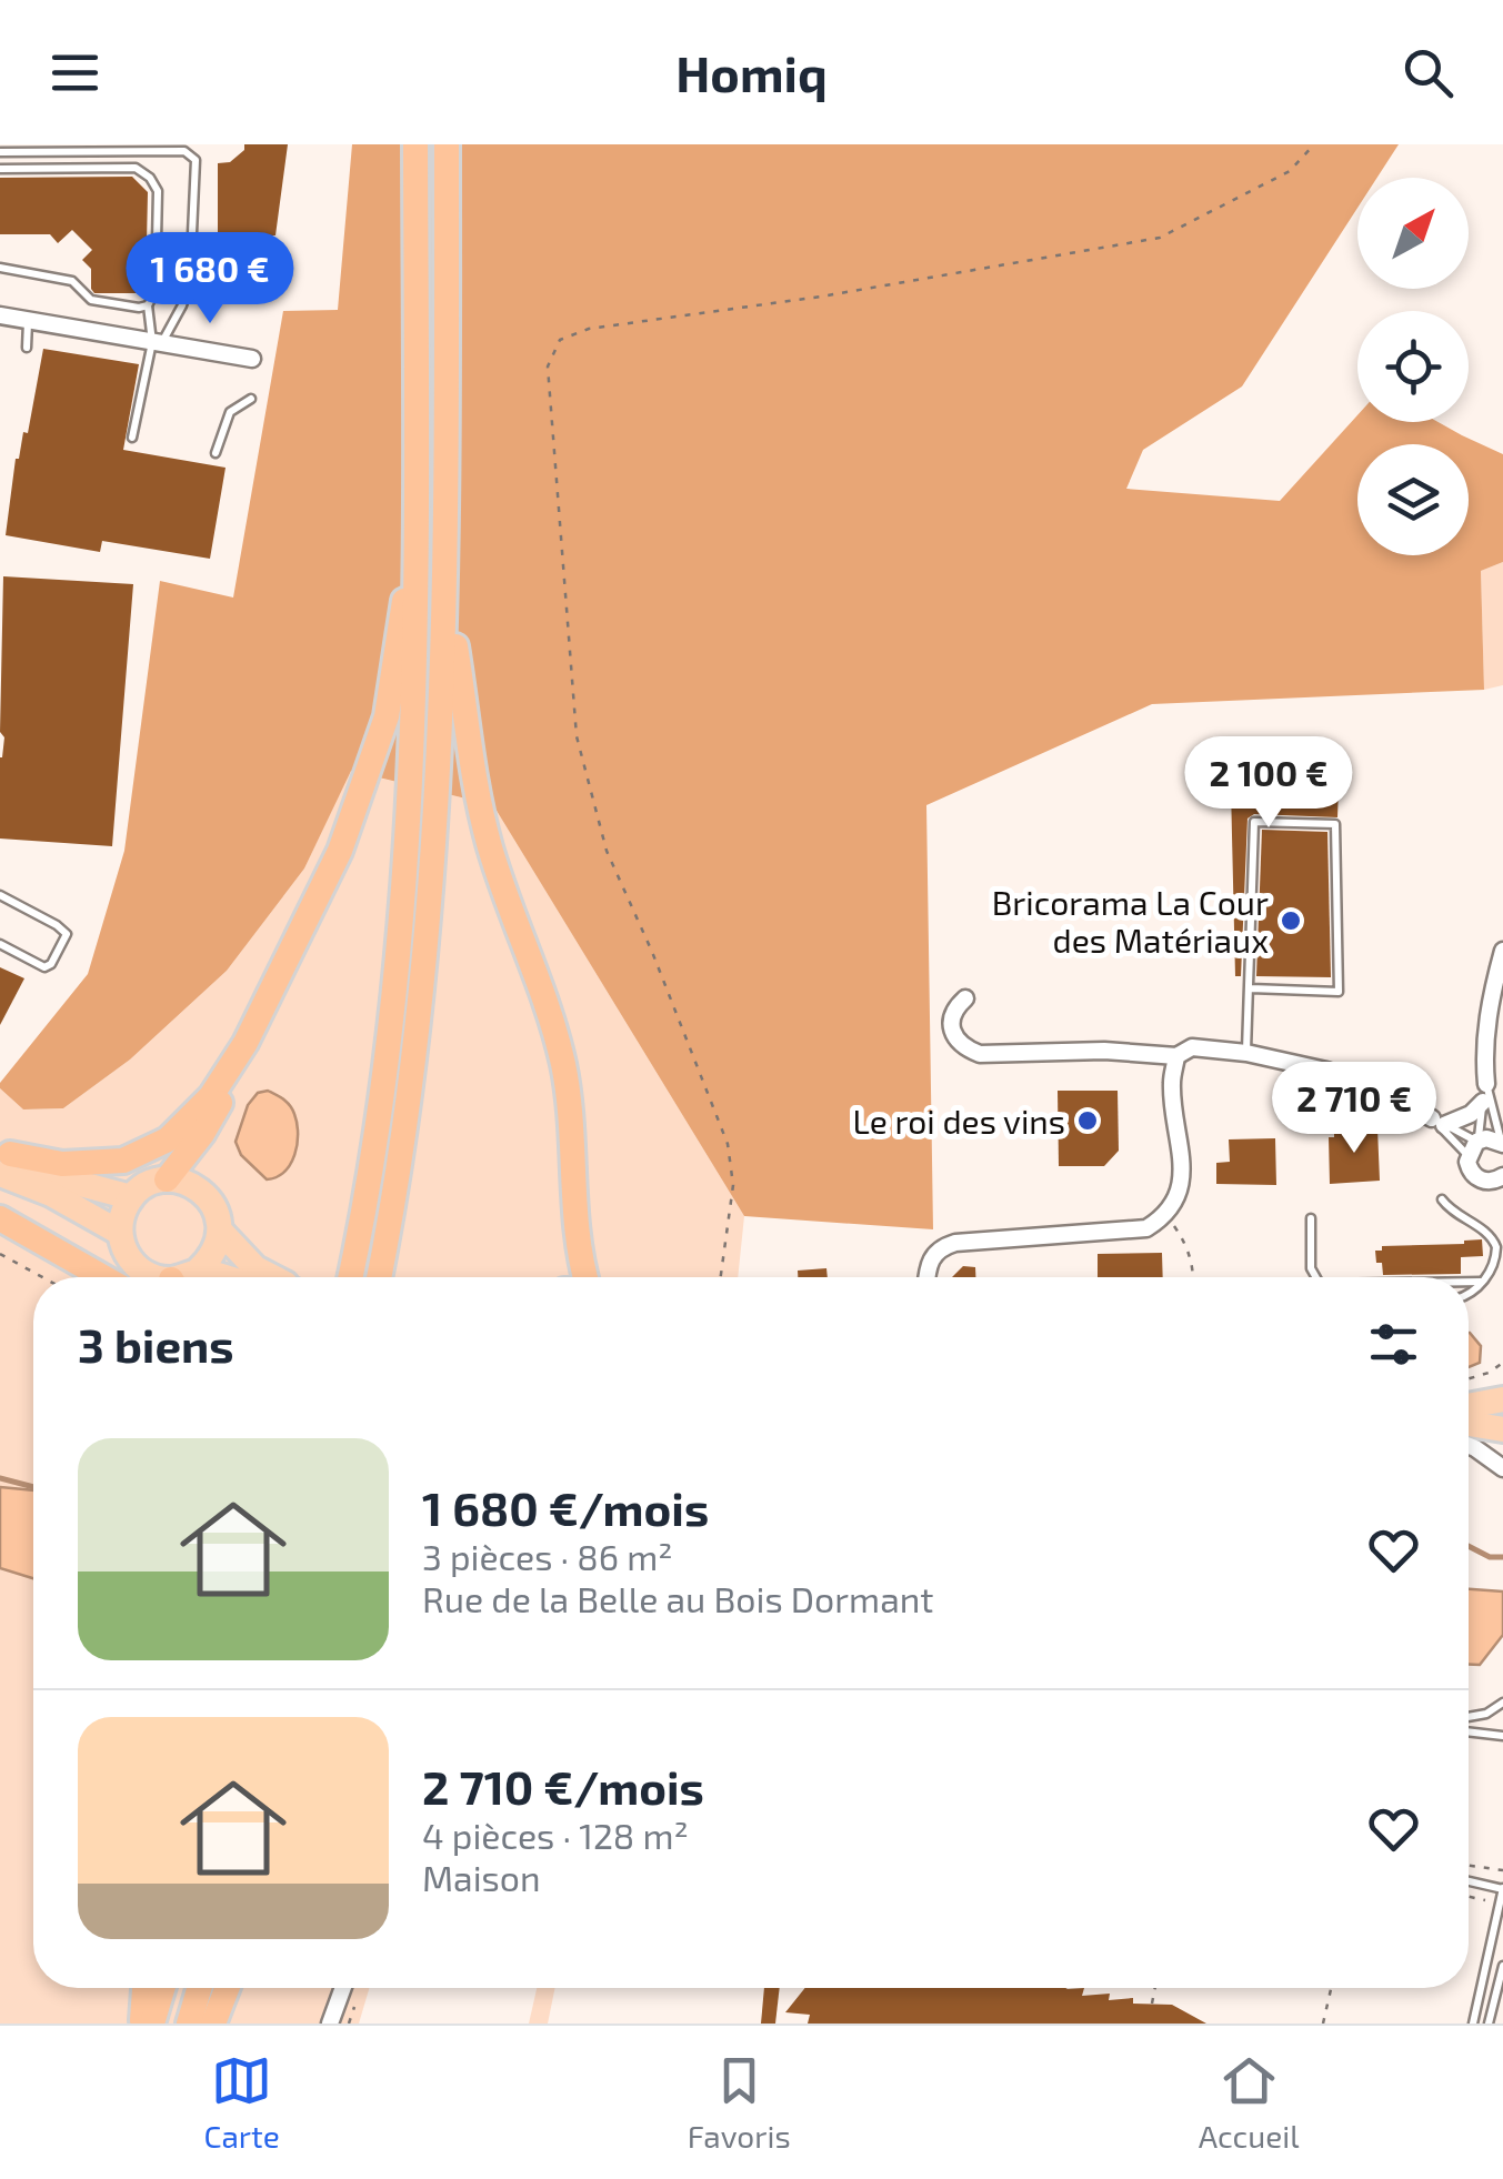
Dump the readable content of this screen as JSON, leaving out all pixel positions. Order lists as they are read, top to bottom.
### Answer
{
  "places": ["Bricorama La Cour des Matériaux", "Le roi des vins"],
  "north": "top right",
  "page": {
    "header": "Homiq",
    "price": ["1 680 €", "2 100 €", "2 710 €"],
    "heading": "3 biens",
    "list": [
      {
        "name": "1 680 €/mois",
        "note": "3 pièces · 86 m² · Rue de la Belle au Bois Dormant"
      },
      {
        "name": "2 710 €/mois",
        "note": "4 pièces · 128 m² · Maison"
      }
    ],
    "tabs": ["Carte", "Favoris", "Accueil"]
  }
}
